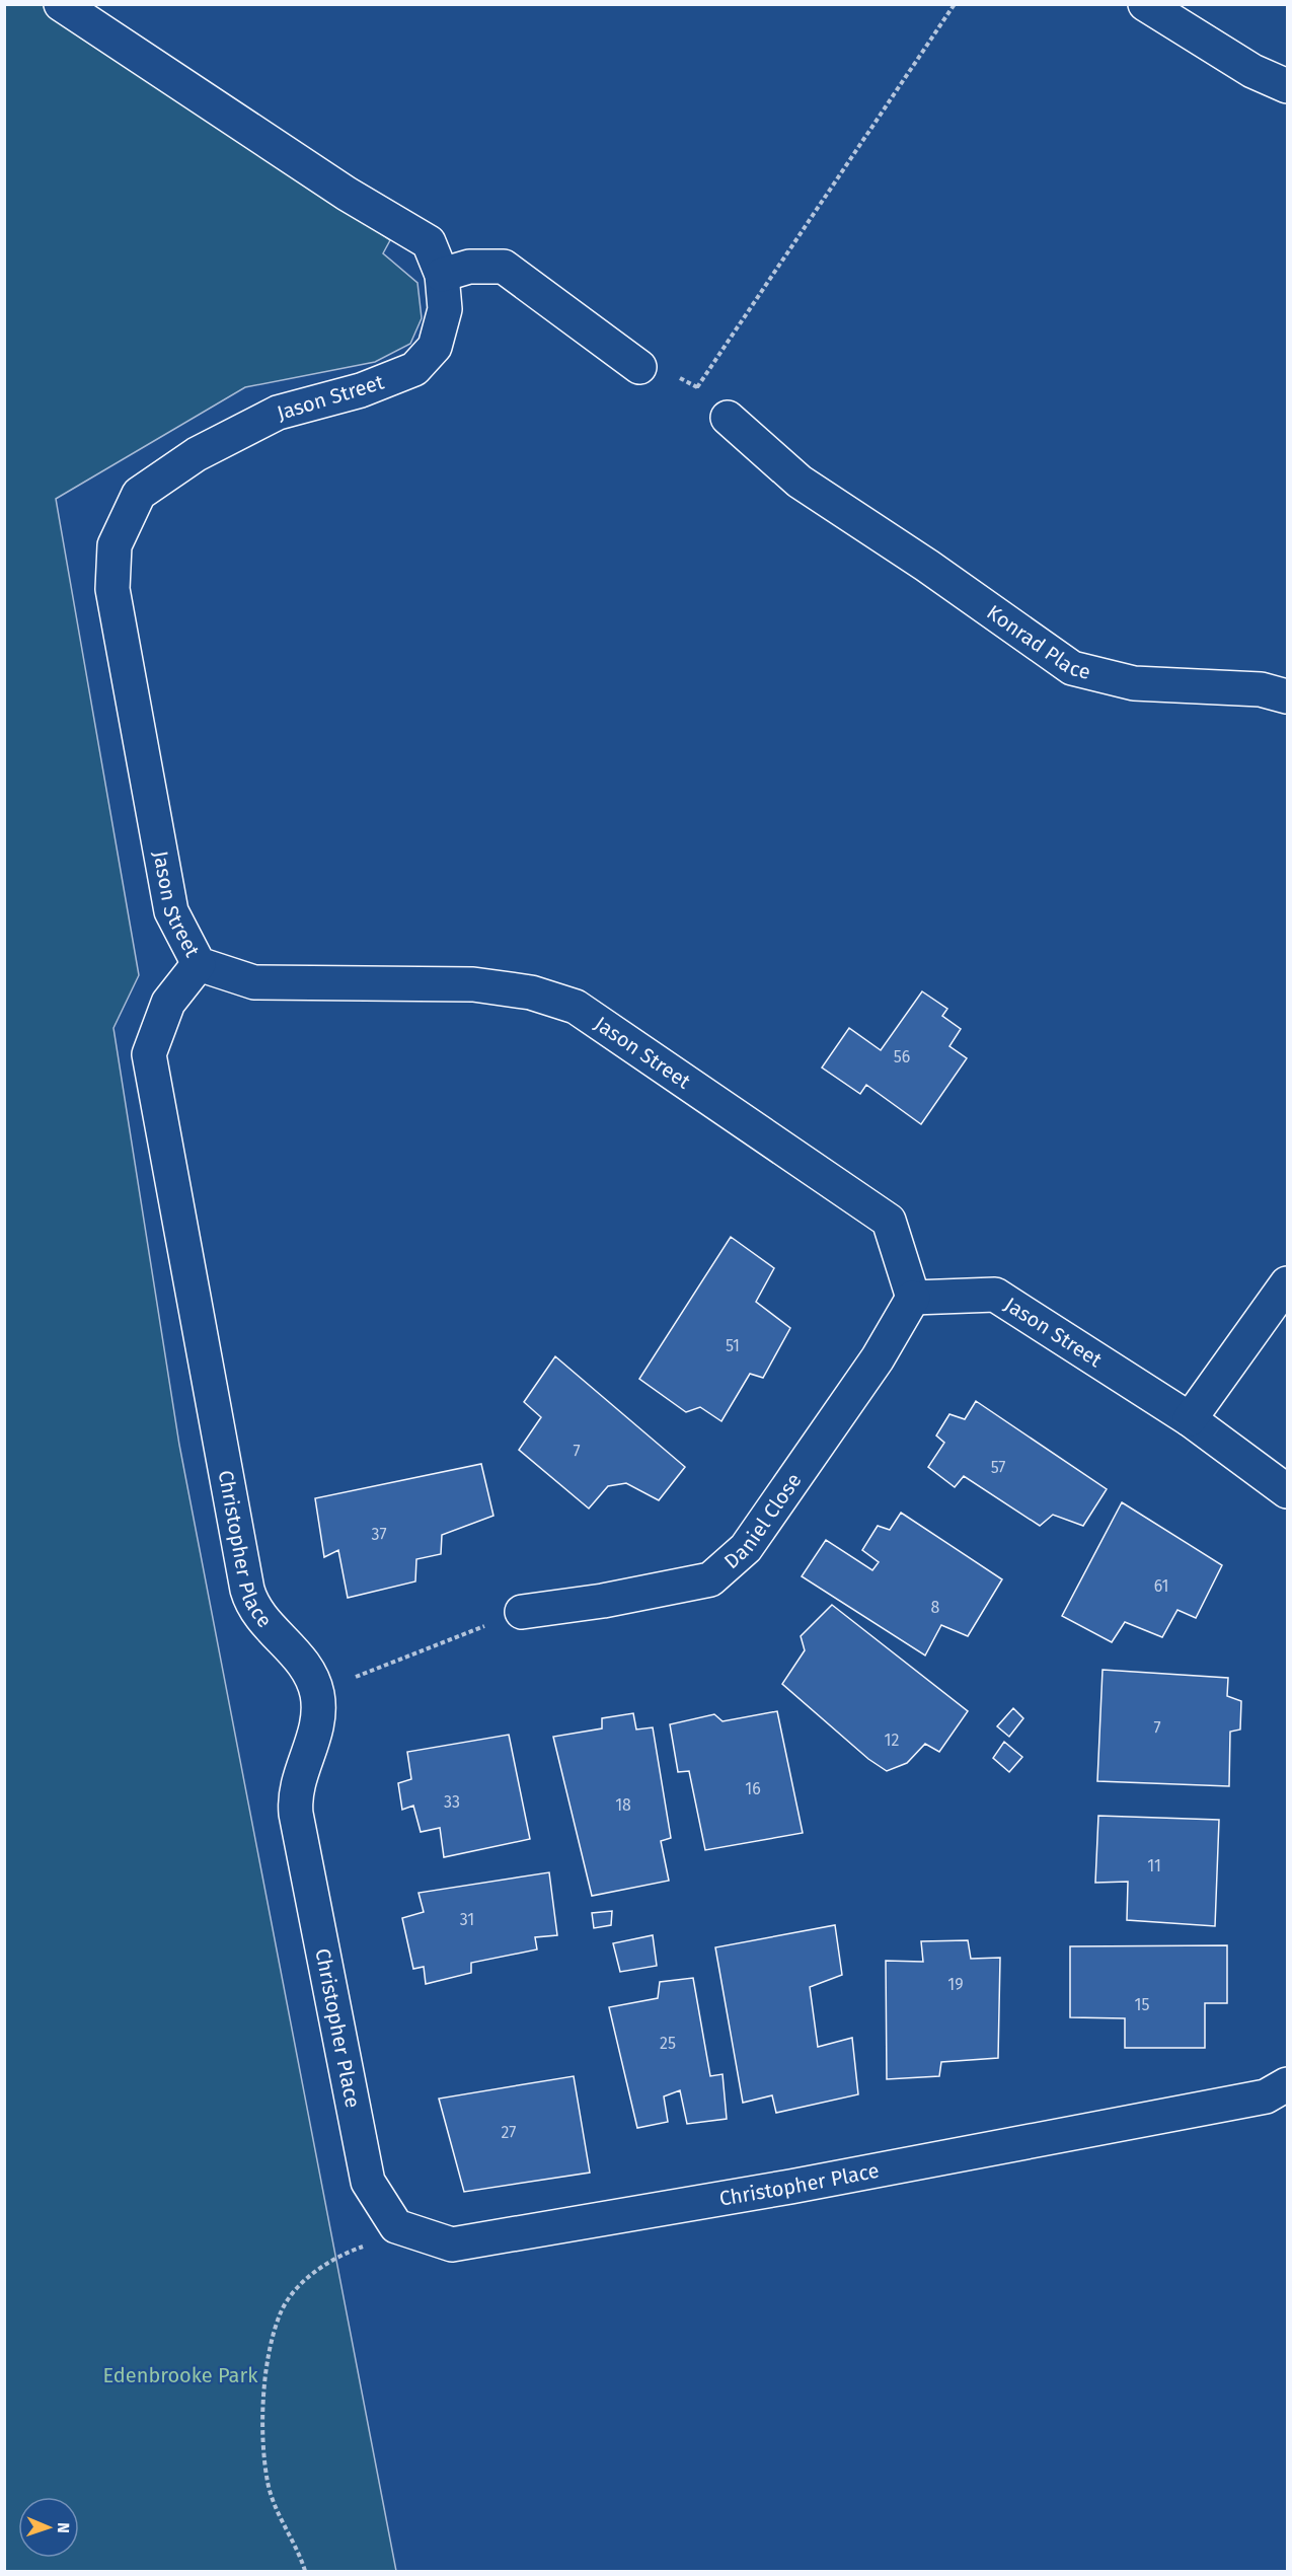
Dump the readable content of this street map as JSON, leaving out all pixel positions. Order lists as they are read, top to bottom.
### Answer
{
  "streets": {
    "street": [
      "Jason Street",
      "Konrad Place",
      "Daniel Close",
      "Christopher Place"
    ]
  },
  "crossings": [
    ["Jason Street", "Daniel Close"],
    ["Jason Street", "Christopher Place"]
  ],
  "parks": ["Edenbrooke Park"],
  "house_numbers": [
    "56",
    "51",
    "7",
    "57",
    "37",
    "61",
    "8",
    "7",
    "12",
    "16",
    "33",
    "18",
    "11",
    "31",
    "19",
    "15",
    "25",
    "27"
  ],
  "north": "right"
}
